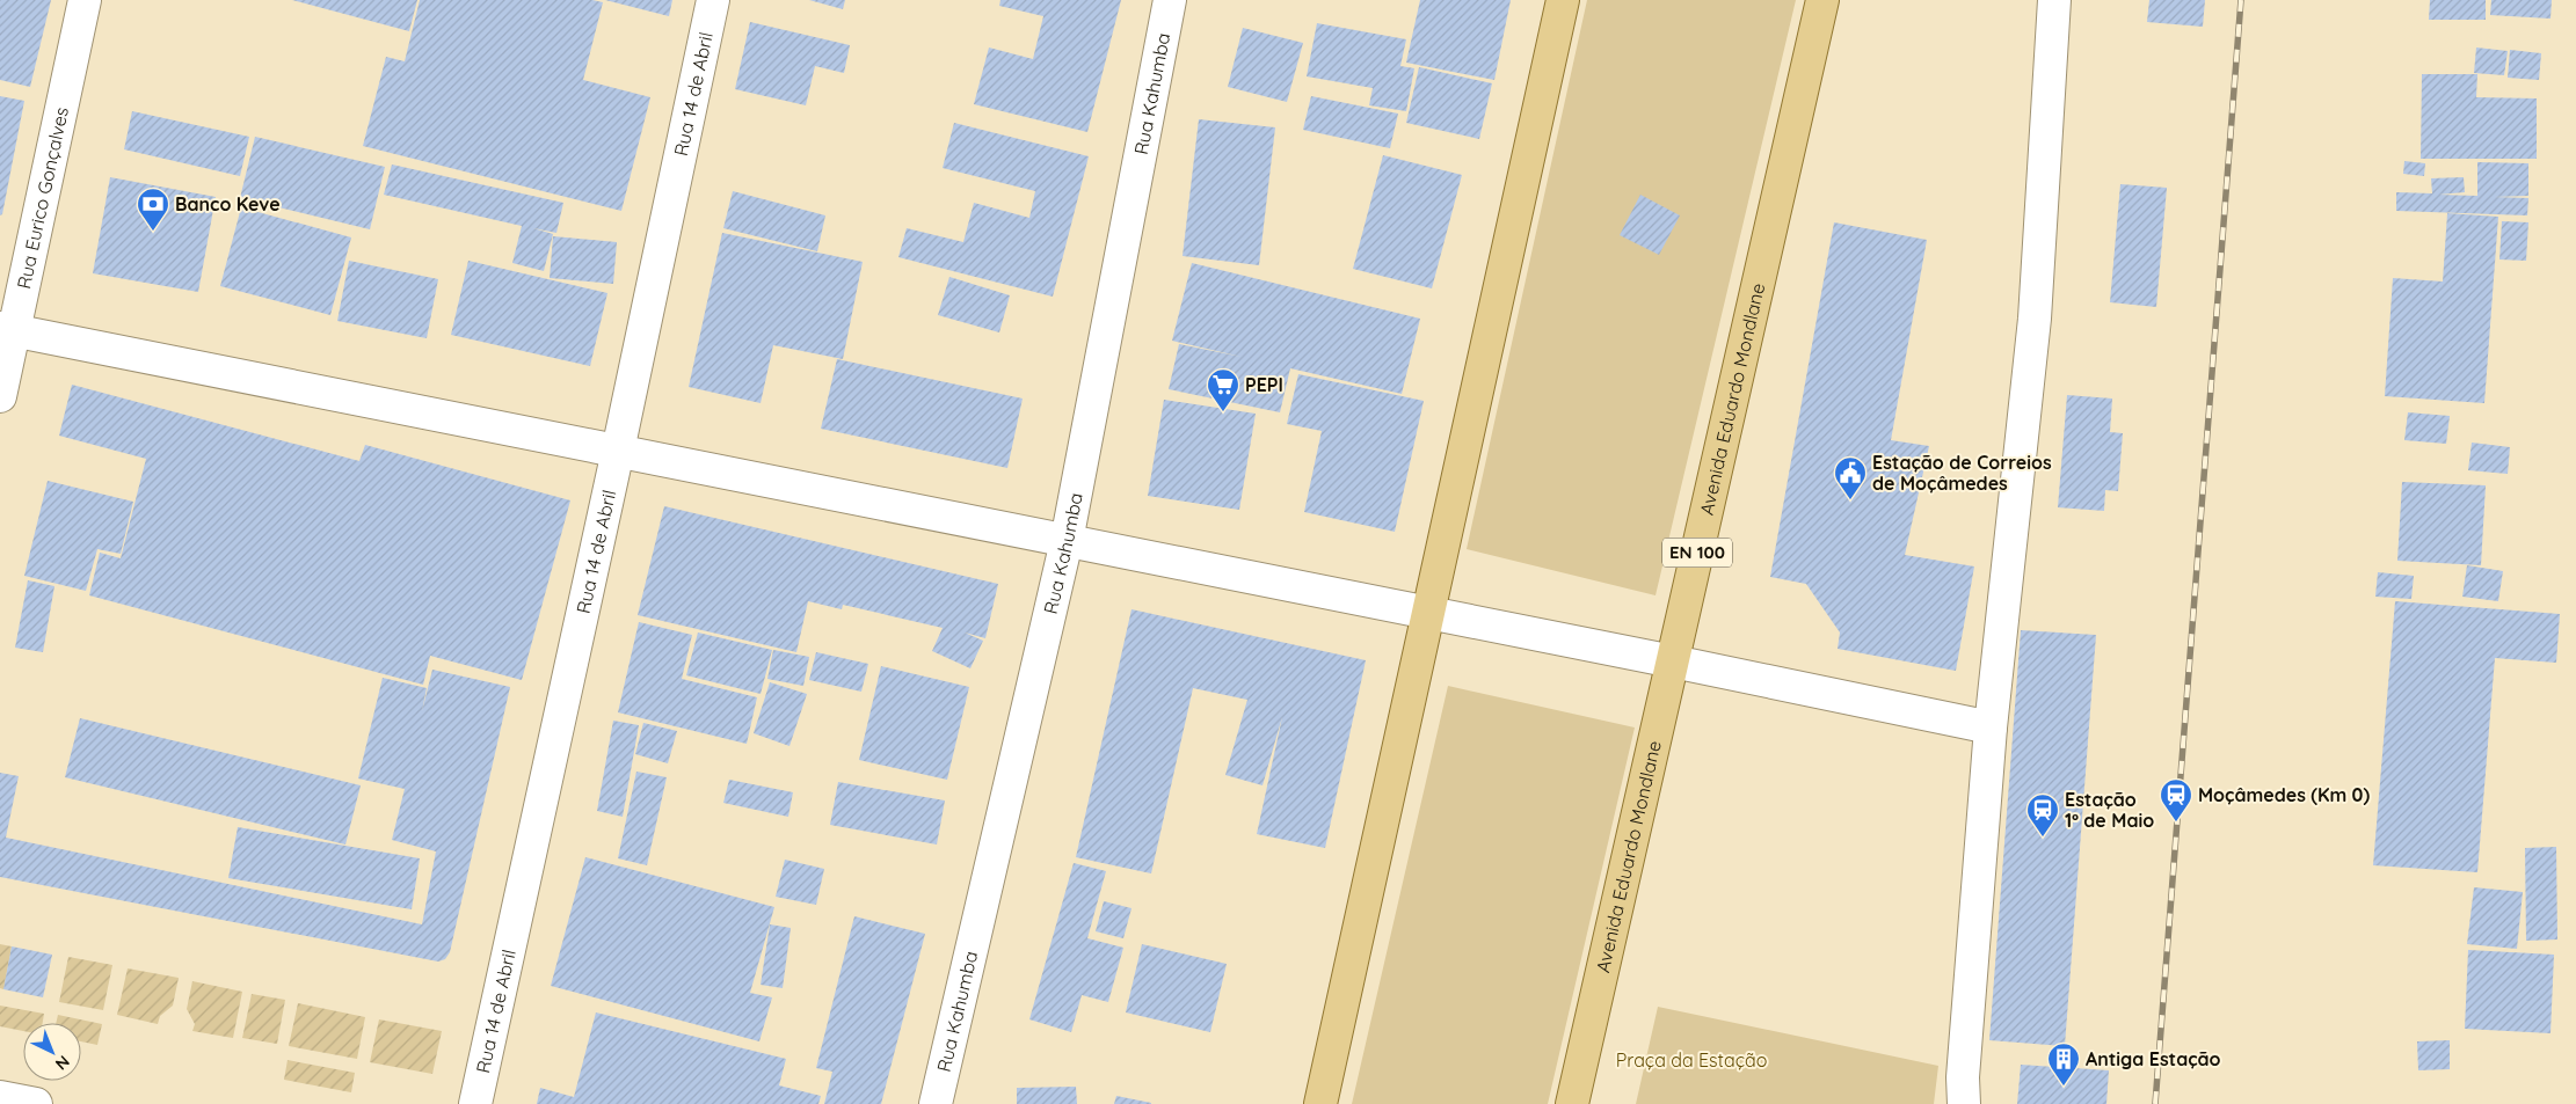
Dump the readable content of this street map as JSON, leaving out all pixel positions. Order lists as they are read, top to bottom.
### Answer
{
  "streets": {
    "main road": ["Avenida Eduardo Mondlane", "EN 100"],
    "street": ["Rua 14 de Abril", "Rua Kahumba", "Rua Eurico Gonçalves"]
  },
  "parks": ["Praça da Estação"],
  "places": {
    "bank": ["Banco Keve"],
    "supermarket": ["PEPI"],
    "public building": ["Estação de Correios de Moçâmedes"],
    "station": ["Moçâmedes (Km 0)", "Estação 1º de Maio"],
    "building": ["Antiga Estação"]
  },
  "north": "bottom right"
}
